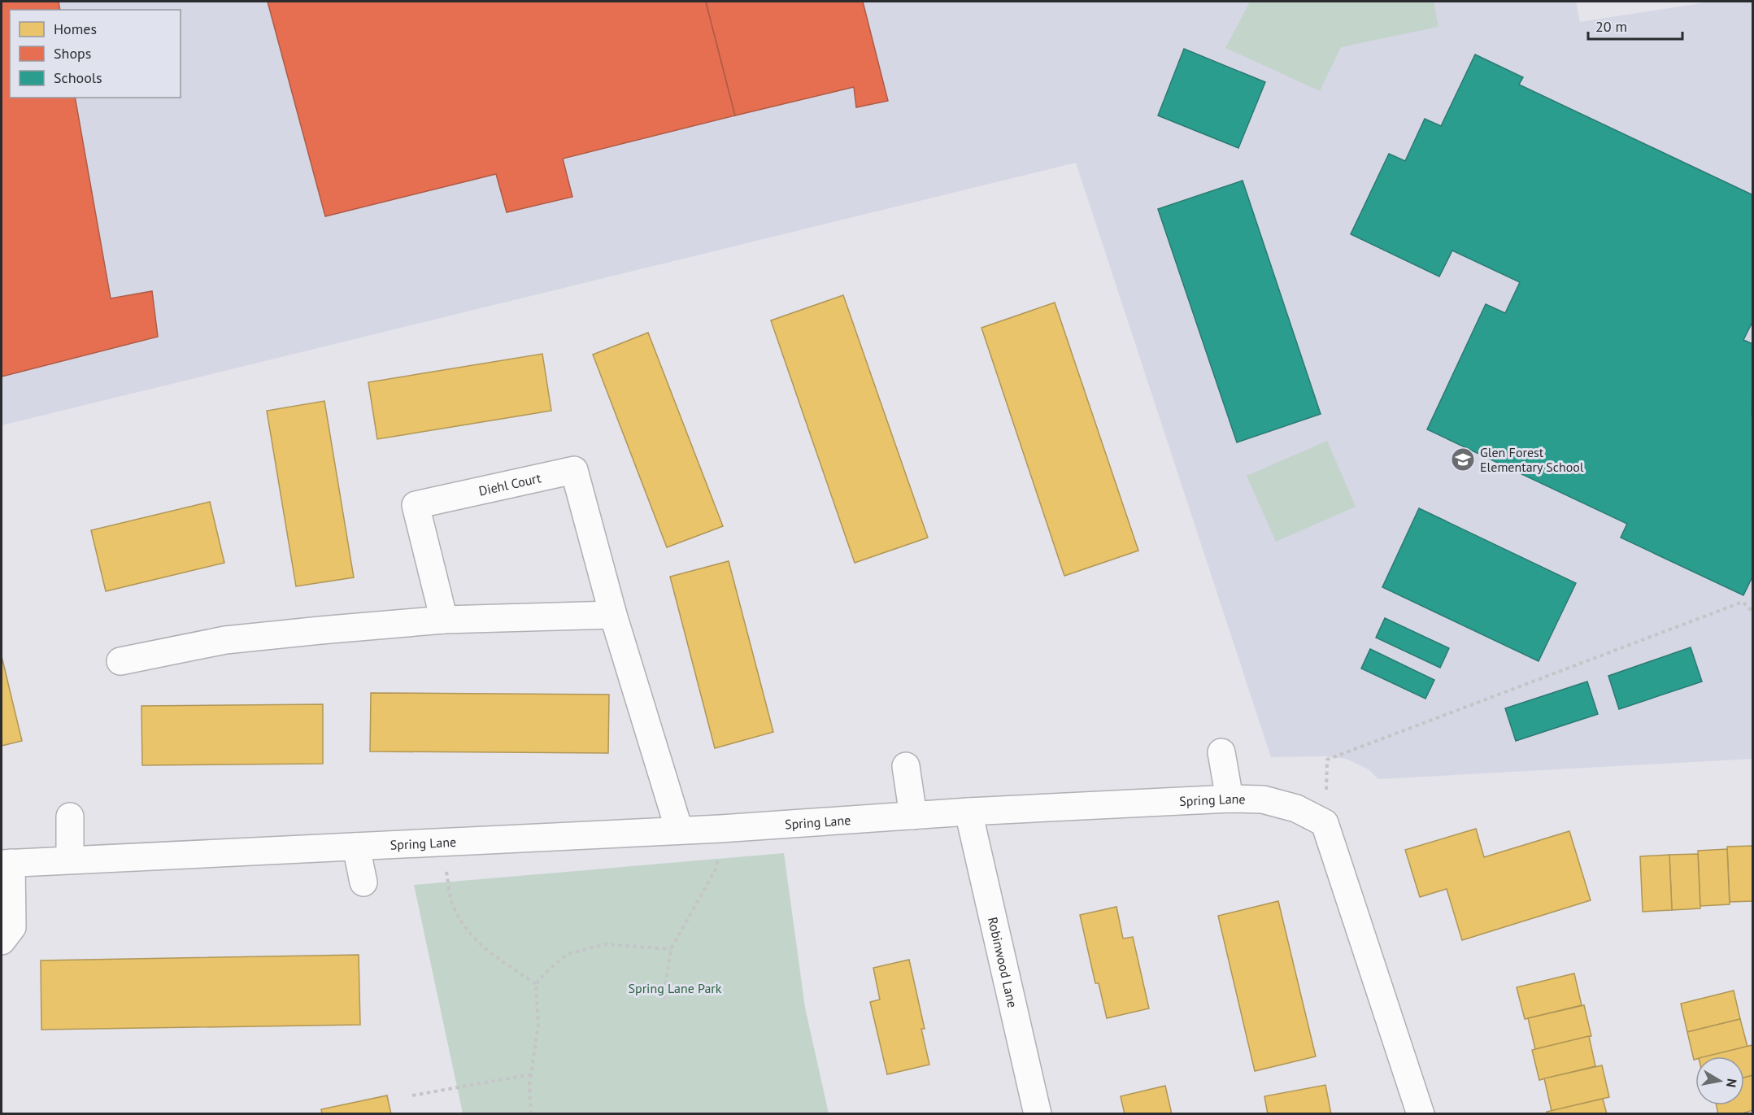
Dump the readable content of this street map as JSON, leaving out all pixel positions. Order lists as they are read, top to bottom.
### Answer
{
  "streets": {
    "street": ["Diehl Court", "Spring Lane", "Robinwood Lane"]
  },
  "crossings": [
    ["Diehl Court", "Spring Lane"],
    ["Spring Lane", "Robinwood Lane"]
  ],
  "parks": ["Spring Lane Park"],
  "places": {
    "school or university": ["Glen Forest Elementary School"]
  },
  "legend": ["Homes", "Shops", "Schools"],
  "scale_bar": "20 m",
  "north": "right"
}
